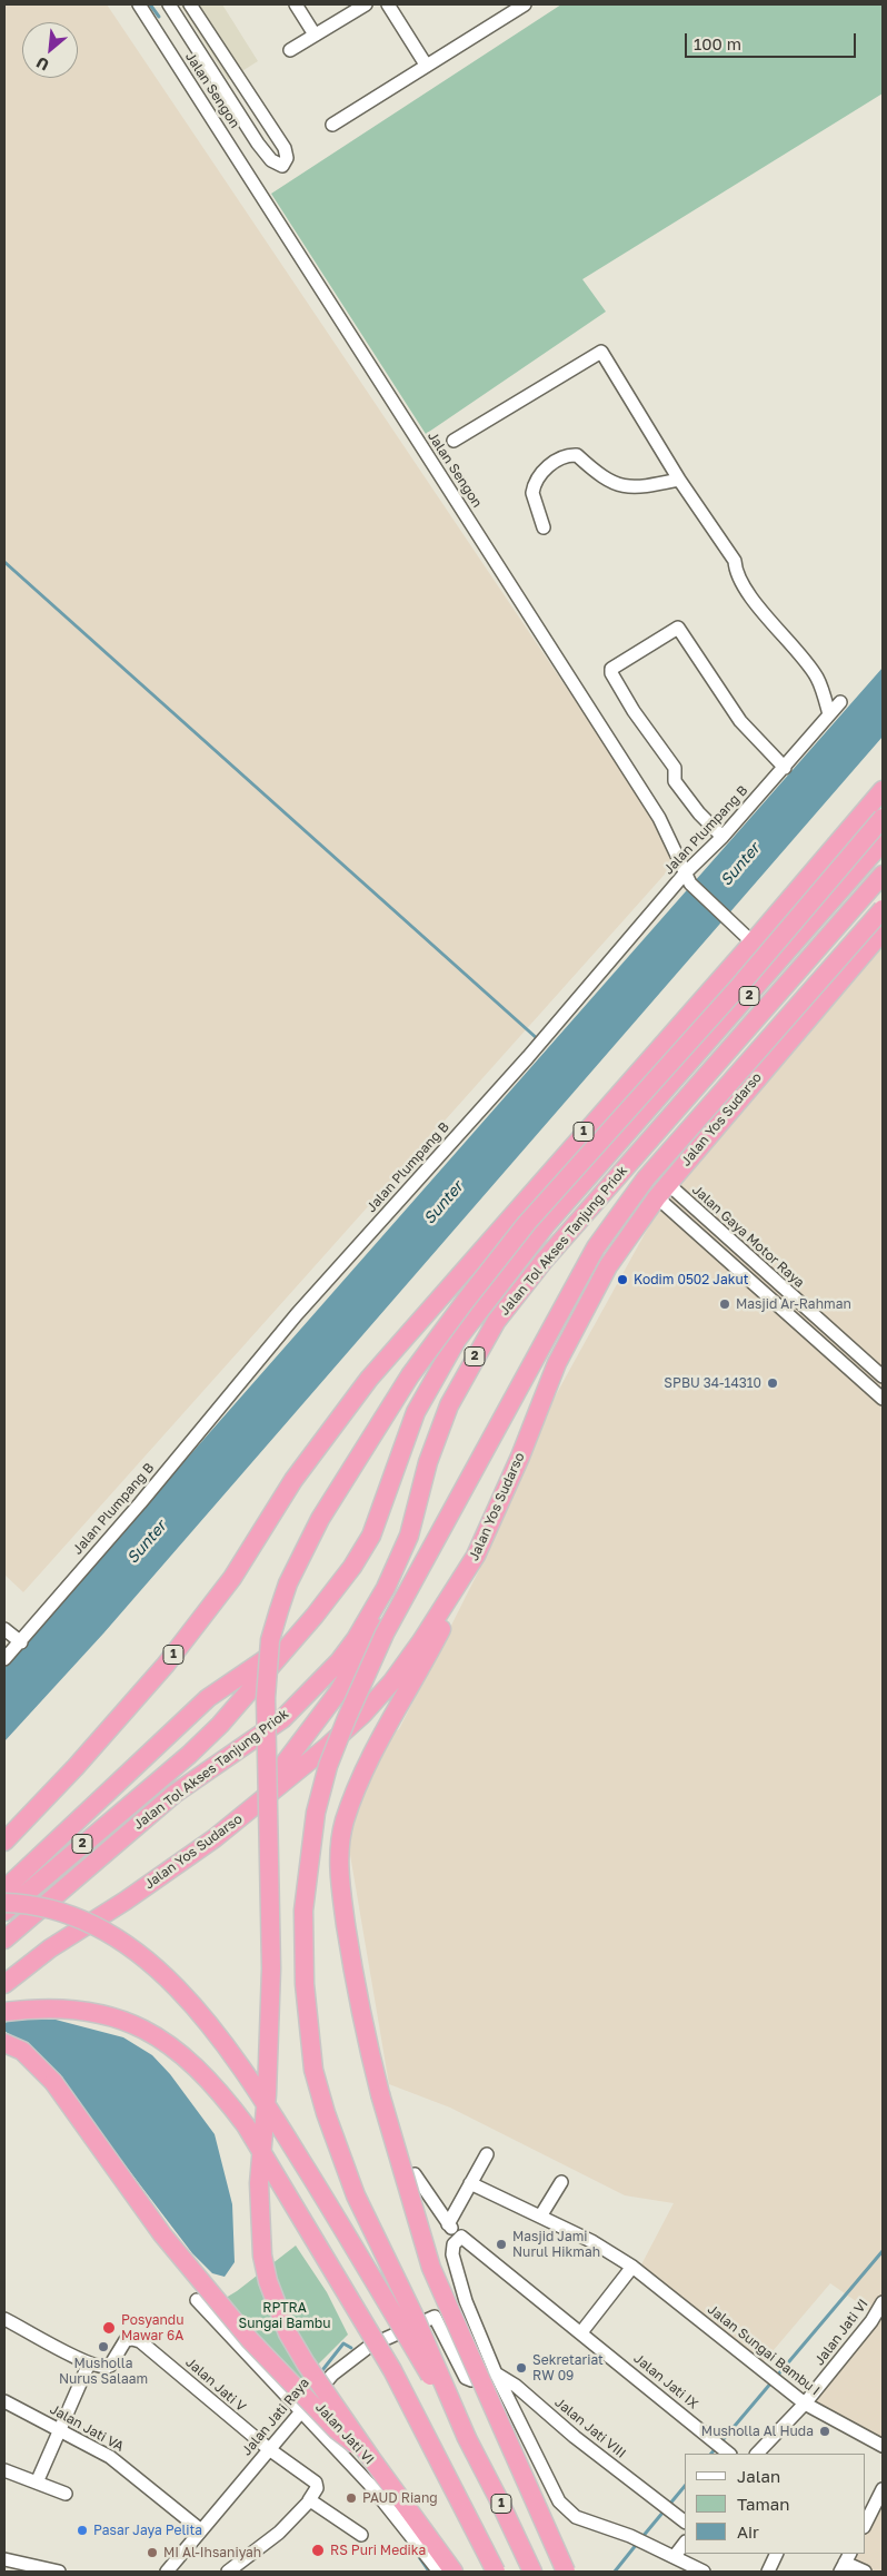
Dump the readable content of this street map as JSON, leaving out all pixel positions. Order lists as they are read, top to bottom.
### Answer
{
  "streets": {
    "highway": [
      "2",
      "Jalan Yos Sudarso",
      "1",
      "Jalan Tol Akses Tanjung Priok"
    ],
    "street": [
      "Jalan Sengon",
      "Jalan Plumpang B",
      "Jalan Gaya Motor Raya",
      "Jalan Jati VI",
      "Jalan Sungai Bambu I",
      "Jalan Jati IX",
      "Jalan Jati V",
      "Jalan Jati Raya",
      "Jalan Jati VA",
      "Jalan Jati VIII"
    ]
  },
  "crossings": [
    ["Jalan Sengon", "Jalan Plumpang B"],
    ["Jalan Sengon", "1"],
    ["Jalan Yos Sudarso", "Jalan Gaya Motor Raya"],
    ["Jalan Jati VI", "Jalan Sungai Bambu I"],
    ["Jalan Jati VI", "Jalan Jati Raya"],
    ["Jalan Jati V", "Jalan Jati Raya"],
    ["Jalan Jati Raya", "Jalan Jati VA"]
  ],
  "water": ["Sunter"],
  "parks": ["RPTRA Sungai Bambu"],
  "places": [
    "Kodim 0502 Jakut",
    "Masjid Ar-Rahman",
    "SPBU 34-14310",
    "Masjid Jami Nurul Hikmah",
    "Posyandu Mawar 6A",
    "Musholla Nurus Salaam",
    "Sekretariat RW 09",
    "Musholla Al Huda",
    "PAUD Riang",
    "Pasar Jaya Pelita",
    "RS Puri Medika",
    "MI Al-Ihsaniyah"
  ],
  "legend": ["Jalan", "Taman", "Air"],
  "scale_bar": "100 m",
  "north": "bottom left"
}
